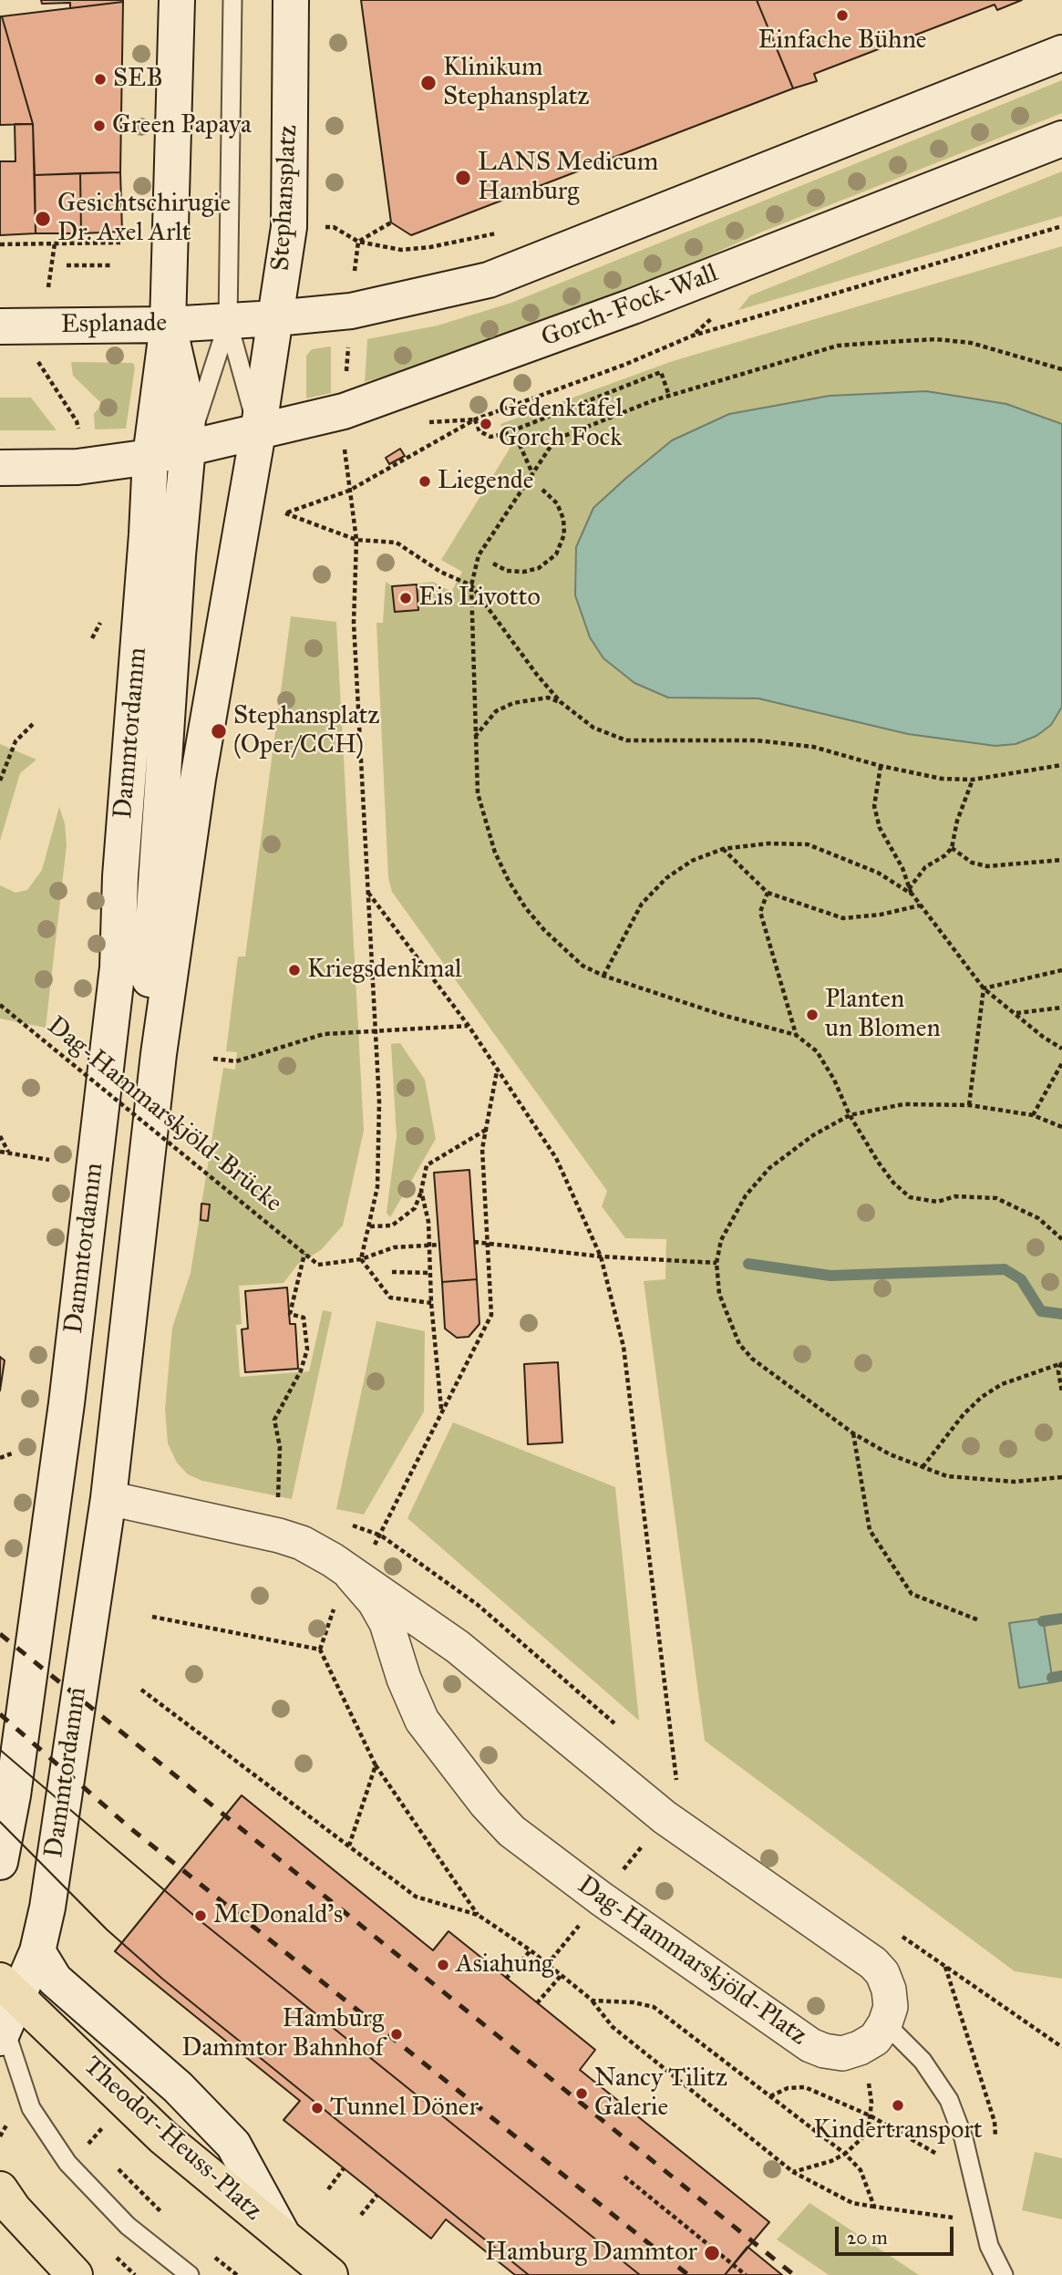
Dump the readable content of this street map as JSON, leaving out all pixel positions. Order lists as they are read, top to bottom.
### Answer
{
  "streets": {
    "main road": ["Theodor-Heuss-Platz"],
    "street": [
      "Stephansplatz",
      "Gorch-Fock-Wall",
      "Esplanade",
      "Dammtordamm",
      "Dag-Hammarskjöld-Platz"
    ],
    "path": ["Dag-Hammarskjöld-Brücke"]
  },
  "crossings": [
    ["Stephansplatz", "Gorch-Fock-Wall"],
    ["Stephansplatz", "Esplanade"],
    ["Stephansplatz", "Dammtordamm"],
    ["Dammtordamm", "Dag-Hammarskjöld-Platz"],
    ["Dammtordamm", "Theodor-Heuss-Platz"]
  ],
  "places": [
    "Einfache Bühne",
    "SEB",
    "Klinikum Stephansplatz",
    "Green Papaya",
    "LANS Medicum Hamburg",
    "Gesichtschirugie Dr. Axel Arlt",
    "Gedenktafel Gorch Fock",
    "Liegende",
    "Eis Livotto",
    "Stephansplatz (Oper/CCH)",
    "Kriegsdenkmal",
    "Planten un Blomen",
    "McDonald's",
    "Asiahung",
    "Hamburg Dammtor Bahnhof",
    "Nancy Tilitz Galerie",
    "Kindertransport",
    "Tunnel Döner",
    "Hamburg Dammtor"
  ],
  "scale_bar": "20 m"
}
